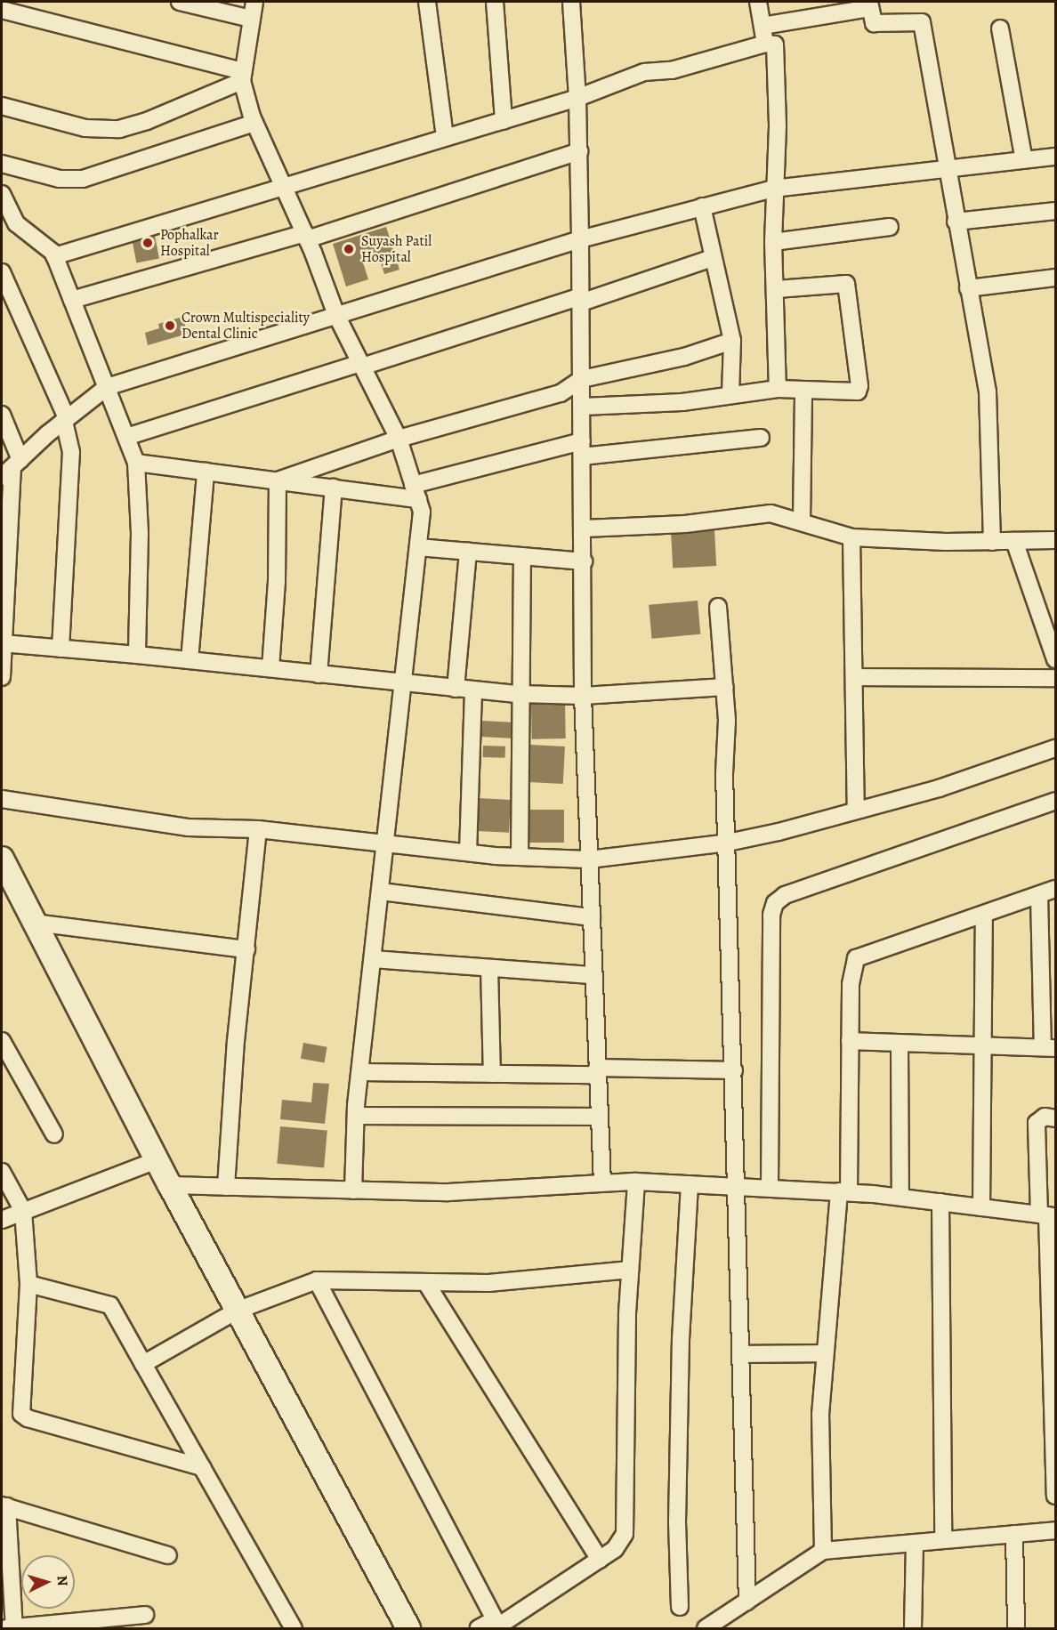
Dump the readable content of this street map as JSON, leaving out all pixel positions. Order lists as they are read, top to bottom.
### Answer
{
  "places": ["Pophalkar Hospital", "Suyash Patil Hospital", "Crown Multispeciality Dental Clinic"],
  "north": "right"
}
